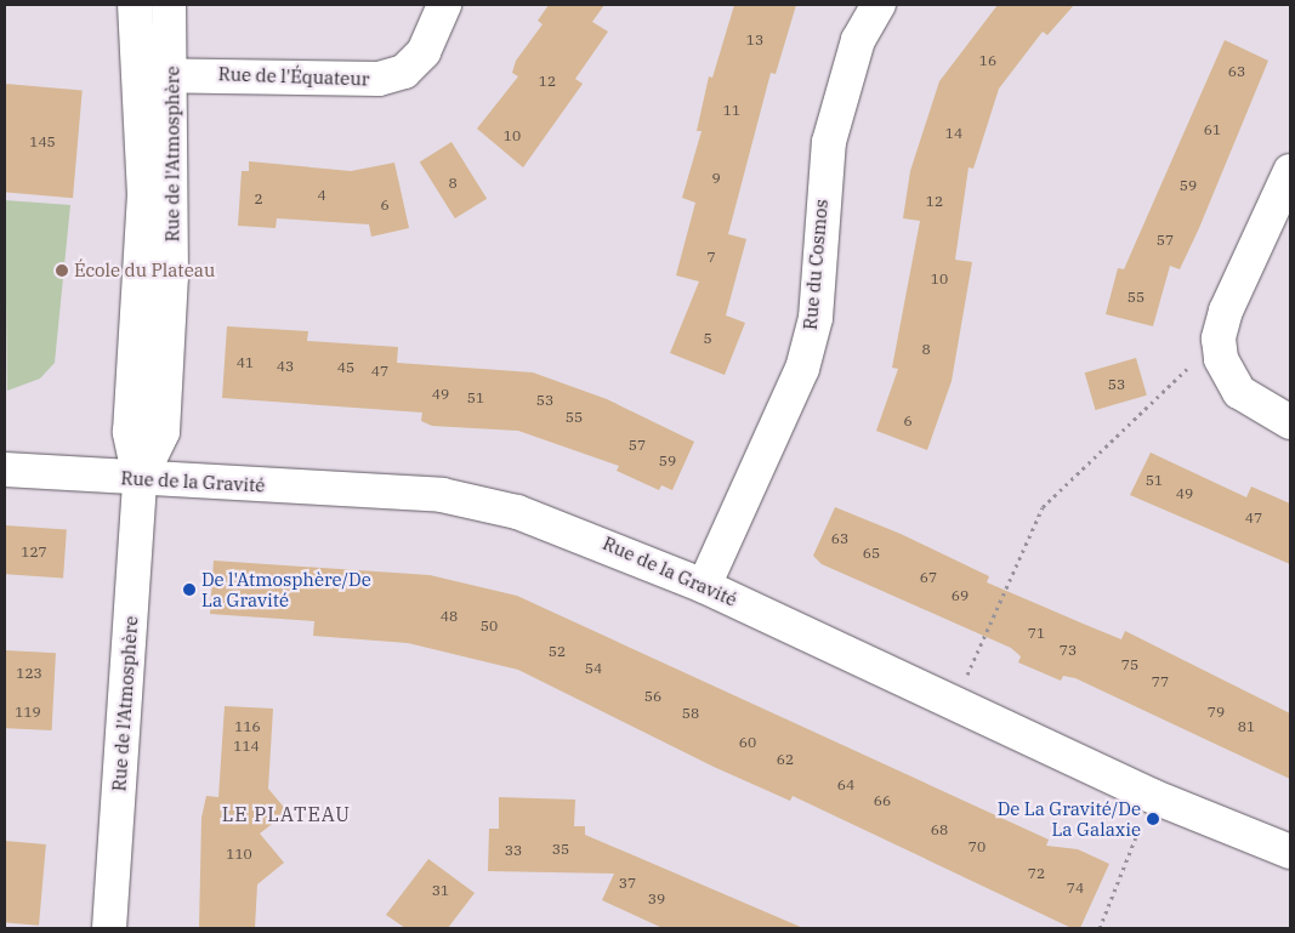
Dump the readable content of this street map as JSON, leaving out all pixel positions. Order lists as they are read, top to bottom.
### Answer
{
  "streets": {
    "street": [
      "Rue de l'Équateur",
      "Rue de l'Atmosphère",
      "Rue du Cosmos",
      "Rue de la Gravité"
    ]
  },
  "crossings": [
    ["Rue de l'Équateur", "Rue de l'Atmosphère"],
    ["Rue de l'Atmosphère", "Rue de la Gravité"],
    ["Rue du Cosmos", "Rue de la Gravité"]
  ],
  "districts": ["LE PLATEAU"],
  "places": ["École du Plateau", "De l'Atmosphère/De La Gravité", "De La Gravité/De La Galaxie"],
  "house_numbers": [
    "13",
    "16",
    "63",
    "12",
    "11",
    "61",
    "14",
    "10",
    "145",
    "9",
    "8",
    "59",
    "4",
    "2",
    "12",
    "6",
    "57",
    "7",
    "10",
    "55",
    "5",
    "8",
    "41",
    "43",
    "45",
    "47",
    "53",
    "49",
    "51",
    "53",
    "55",
    "6",
    "57",
    "59",
    "51",
    "49",
    "47",
    "63",
    "127",
    "65",
    "67",
    "69",
    "48",
    "50",
    "71",
    "73",
    "52",
    "75",
    "54",
    "123",
    "77",
    "56",
    "119",
    "79",
    "58",
    "116",
    "81",
    "60",
    "114",
    "62",
    "64",
    "66",
    "68",
    "70",
    "35",
    "33",
    "110",
    "72",
    "37",
    "74",
    "31",
    "39"
  ]
}
